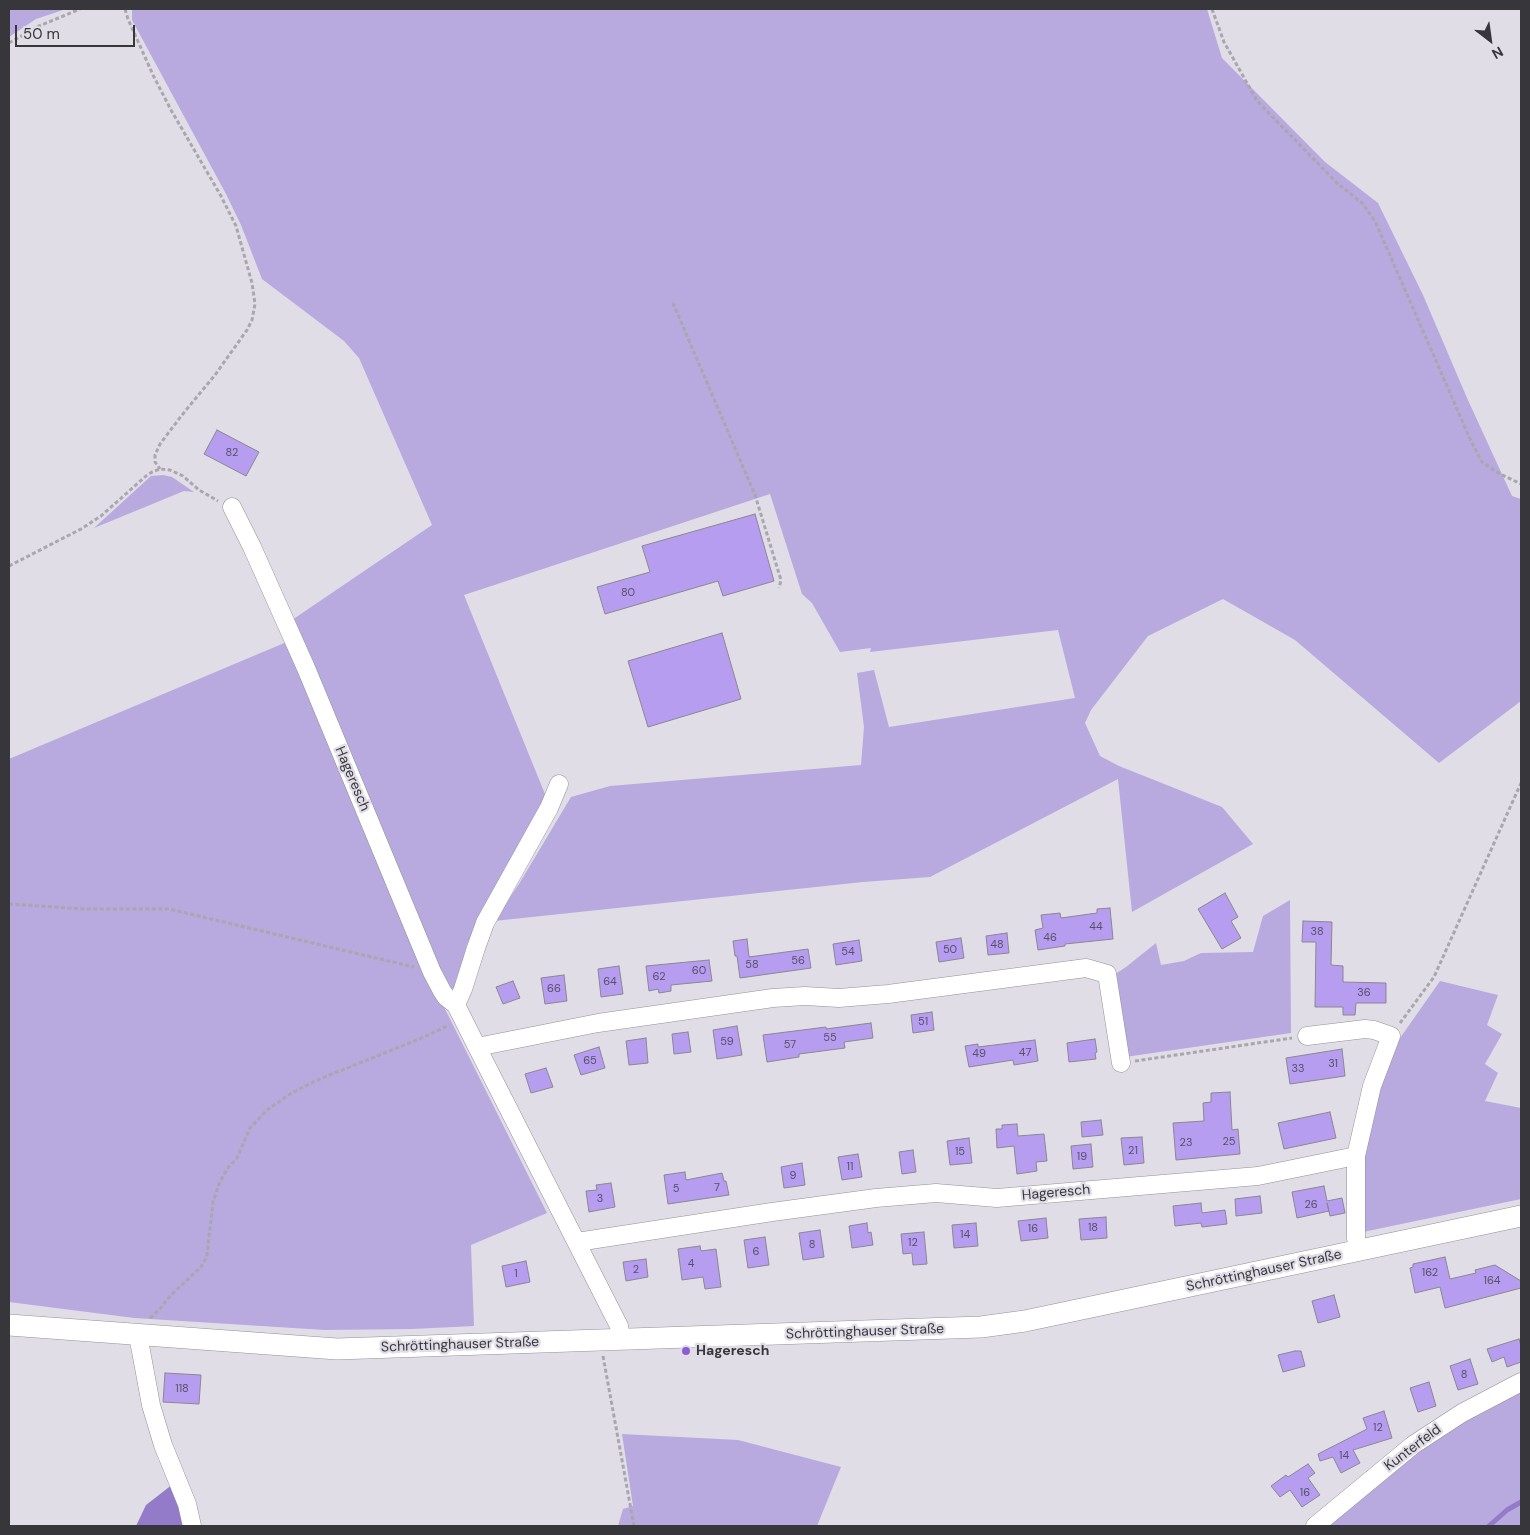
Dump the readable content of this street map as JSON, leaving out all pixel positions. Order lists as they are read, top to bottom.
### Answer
{
  "streets": {
    "main road": ["Schröttinghauser Straße"],
    "street": ["Hageresch", "Kunterfeld"]
  },
  "crossings": [
    ["Hageresch", "Schröttinghauser Straße"]
  ],
  "places": ["Hageresch"],
  "house_numbers": [
    "82",
    "80",
    "44",
    "38",
    "46",
    "48",
    "50",
    "54",
    "56",
    "58",
    "60",
    "62",
    "64",
    "66",
    "36",
    "51",
    "55",
    "59",
    "57",
    "47",
    "49",
    "65",
    "31",
    "33",
    "25",
    "23",
    "21",
    "15",
    "19",
    "11",
    "9",
    "7",
    "5",
    "3",
    "26",
    "18",
    "16",
    "14",
    "12",
    "8",
    "6",
    "4",
    "2",
    "162",
    "1",
    "164",
    "8",
    "118",
    "12",
    "14",
    "16"
  ],
  "scale_bar": "50 m",
  "north": "bottom right"
}
